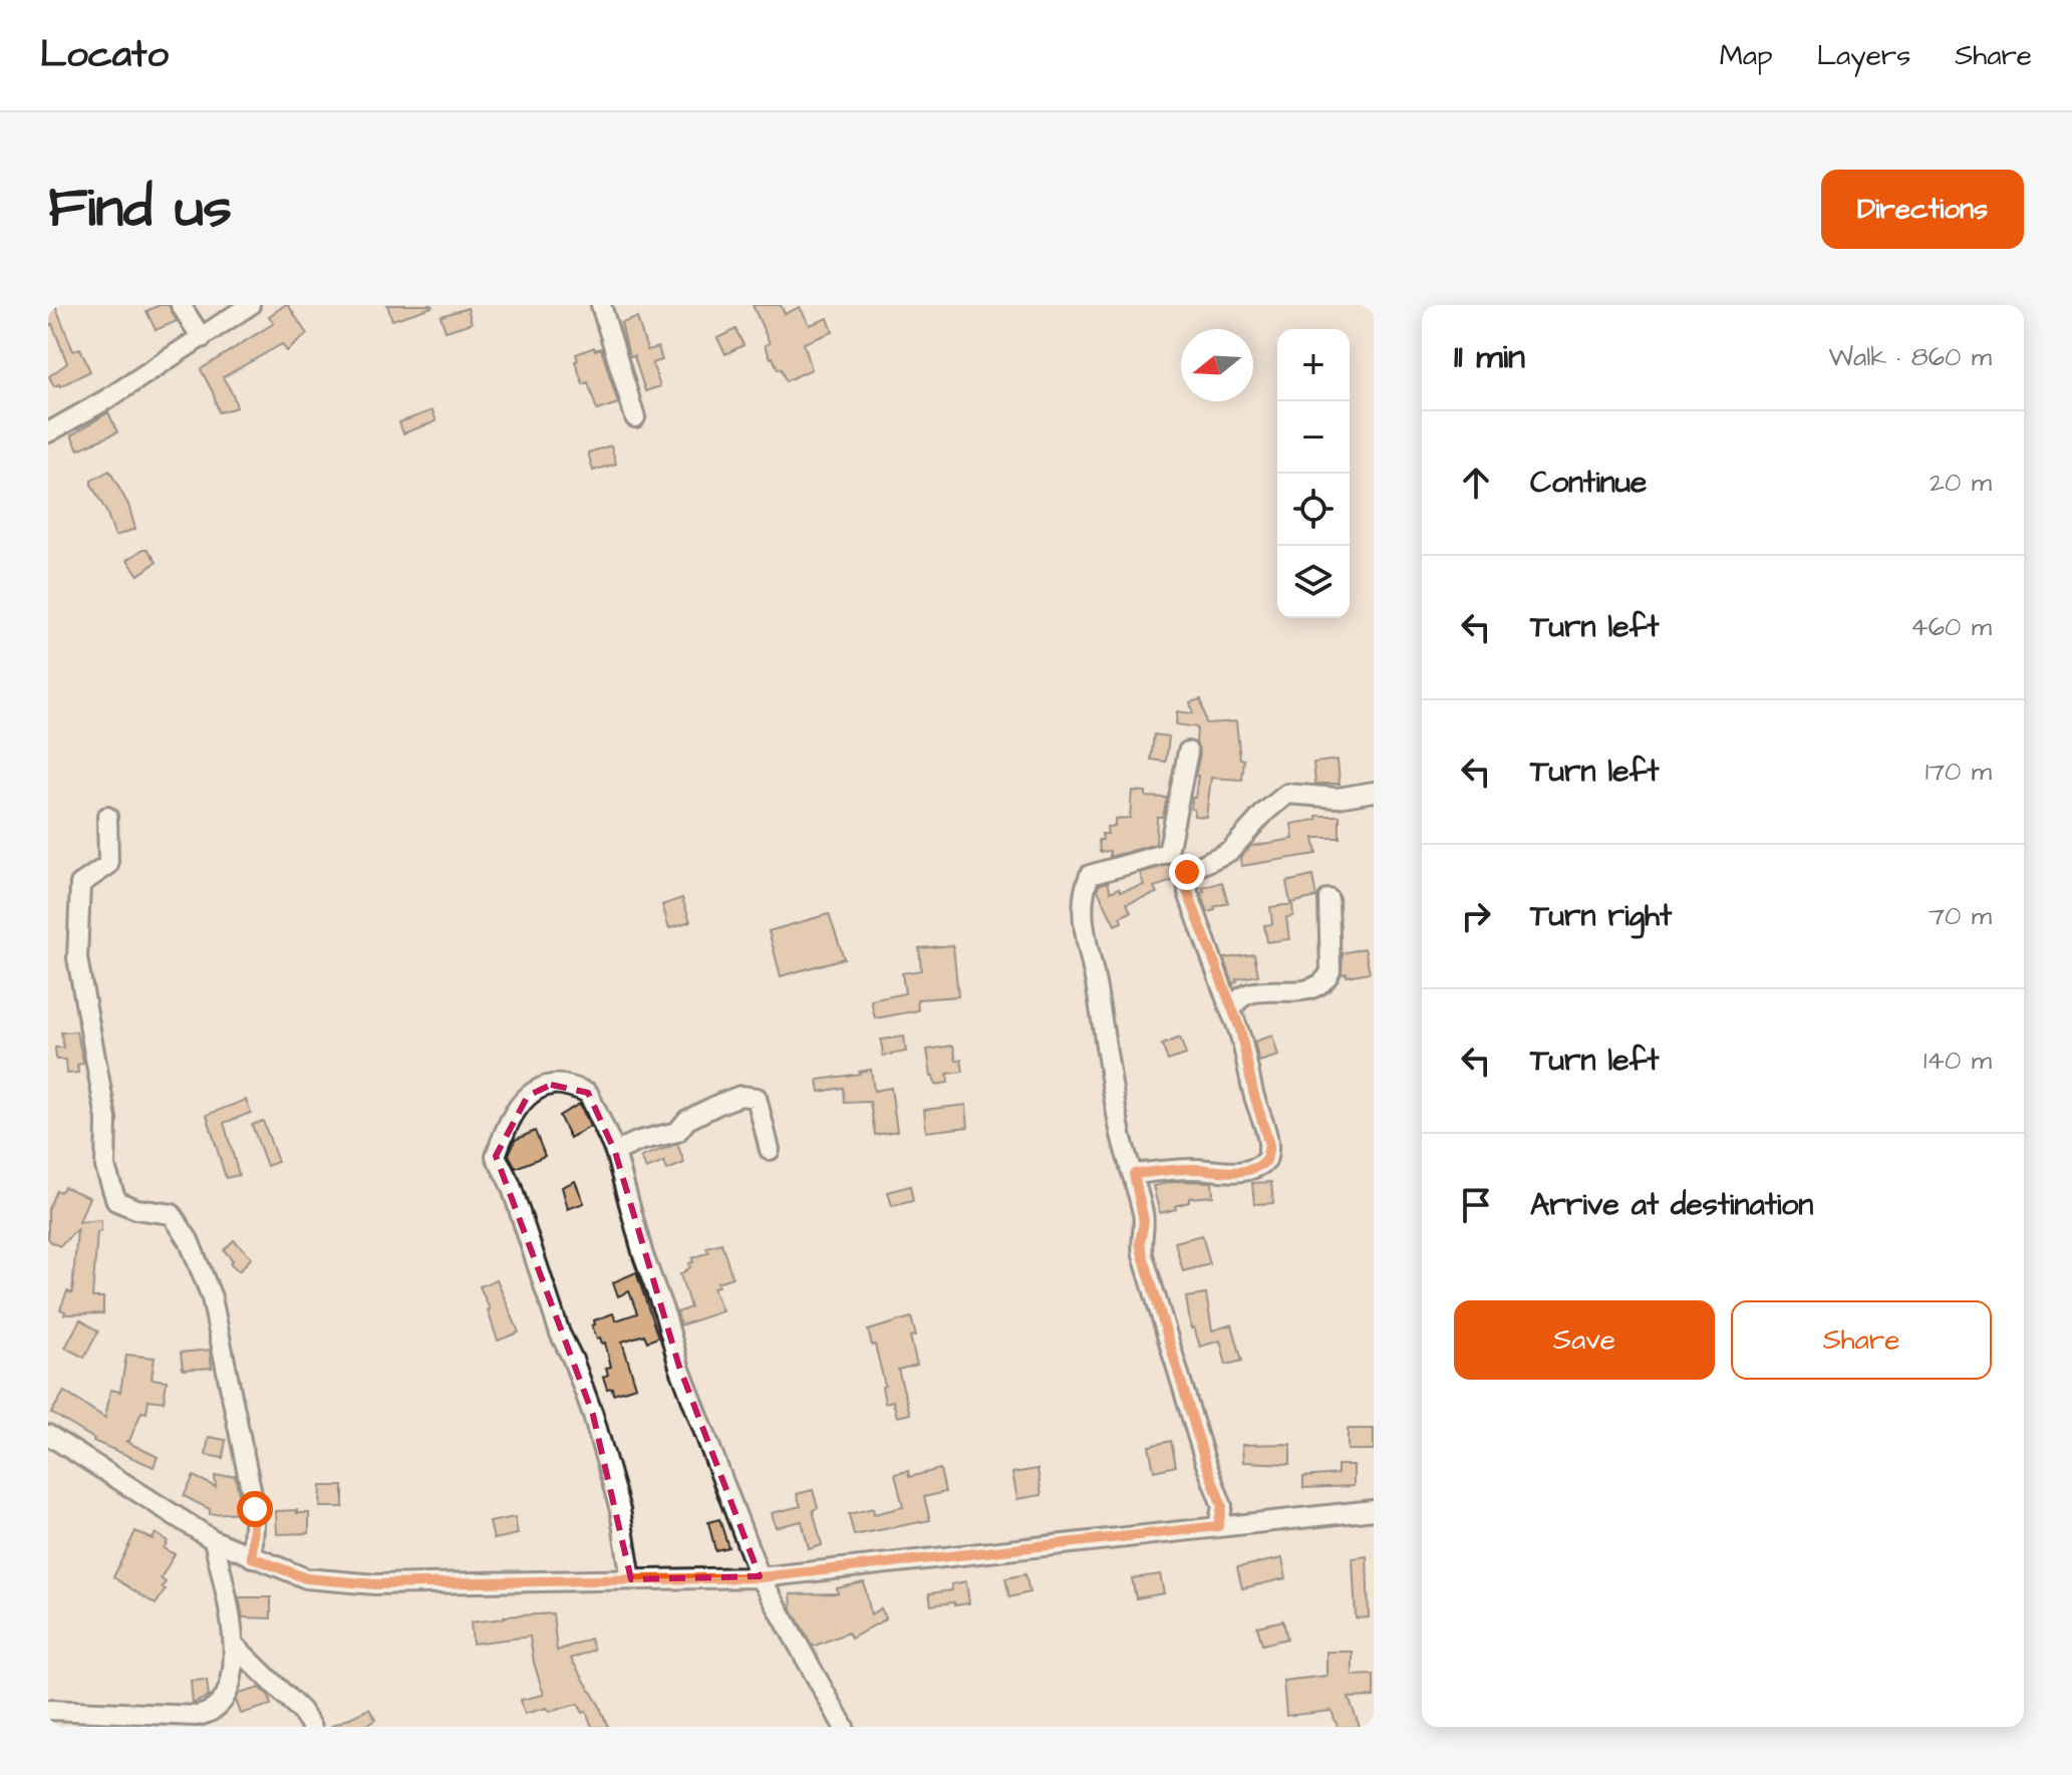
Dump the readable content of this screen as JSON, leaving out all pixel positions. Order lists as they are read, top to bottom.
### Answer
{
  "north": "left",
  "page": {
    "header": "Locato",
    "nav": ["Map", "Layers", "Share"],
    "title": "Find us",
    "buttons": [
      "Directions",
      ["Save", "Share"]
    ],
    "heading": ["11 min", "Walk · 860 m"],
    "map_buttons": ["+", "−"],
    "list": [
      ["Continue", "20 m"],
      ["Turn left", "460 m"],
      ["Turn left", "170 m"],
      ["Turn right", "70 m"],
      ["Turn left", "140 m"],
      "Arrive at destination"
    ]
  }
}
